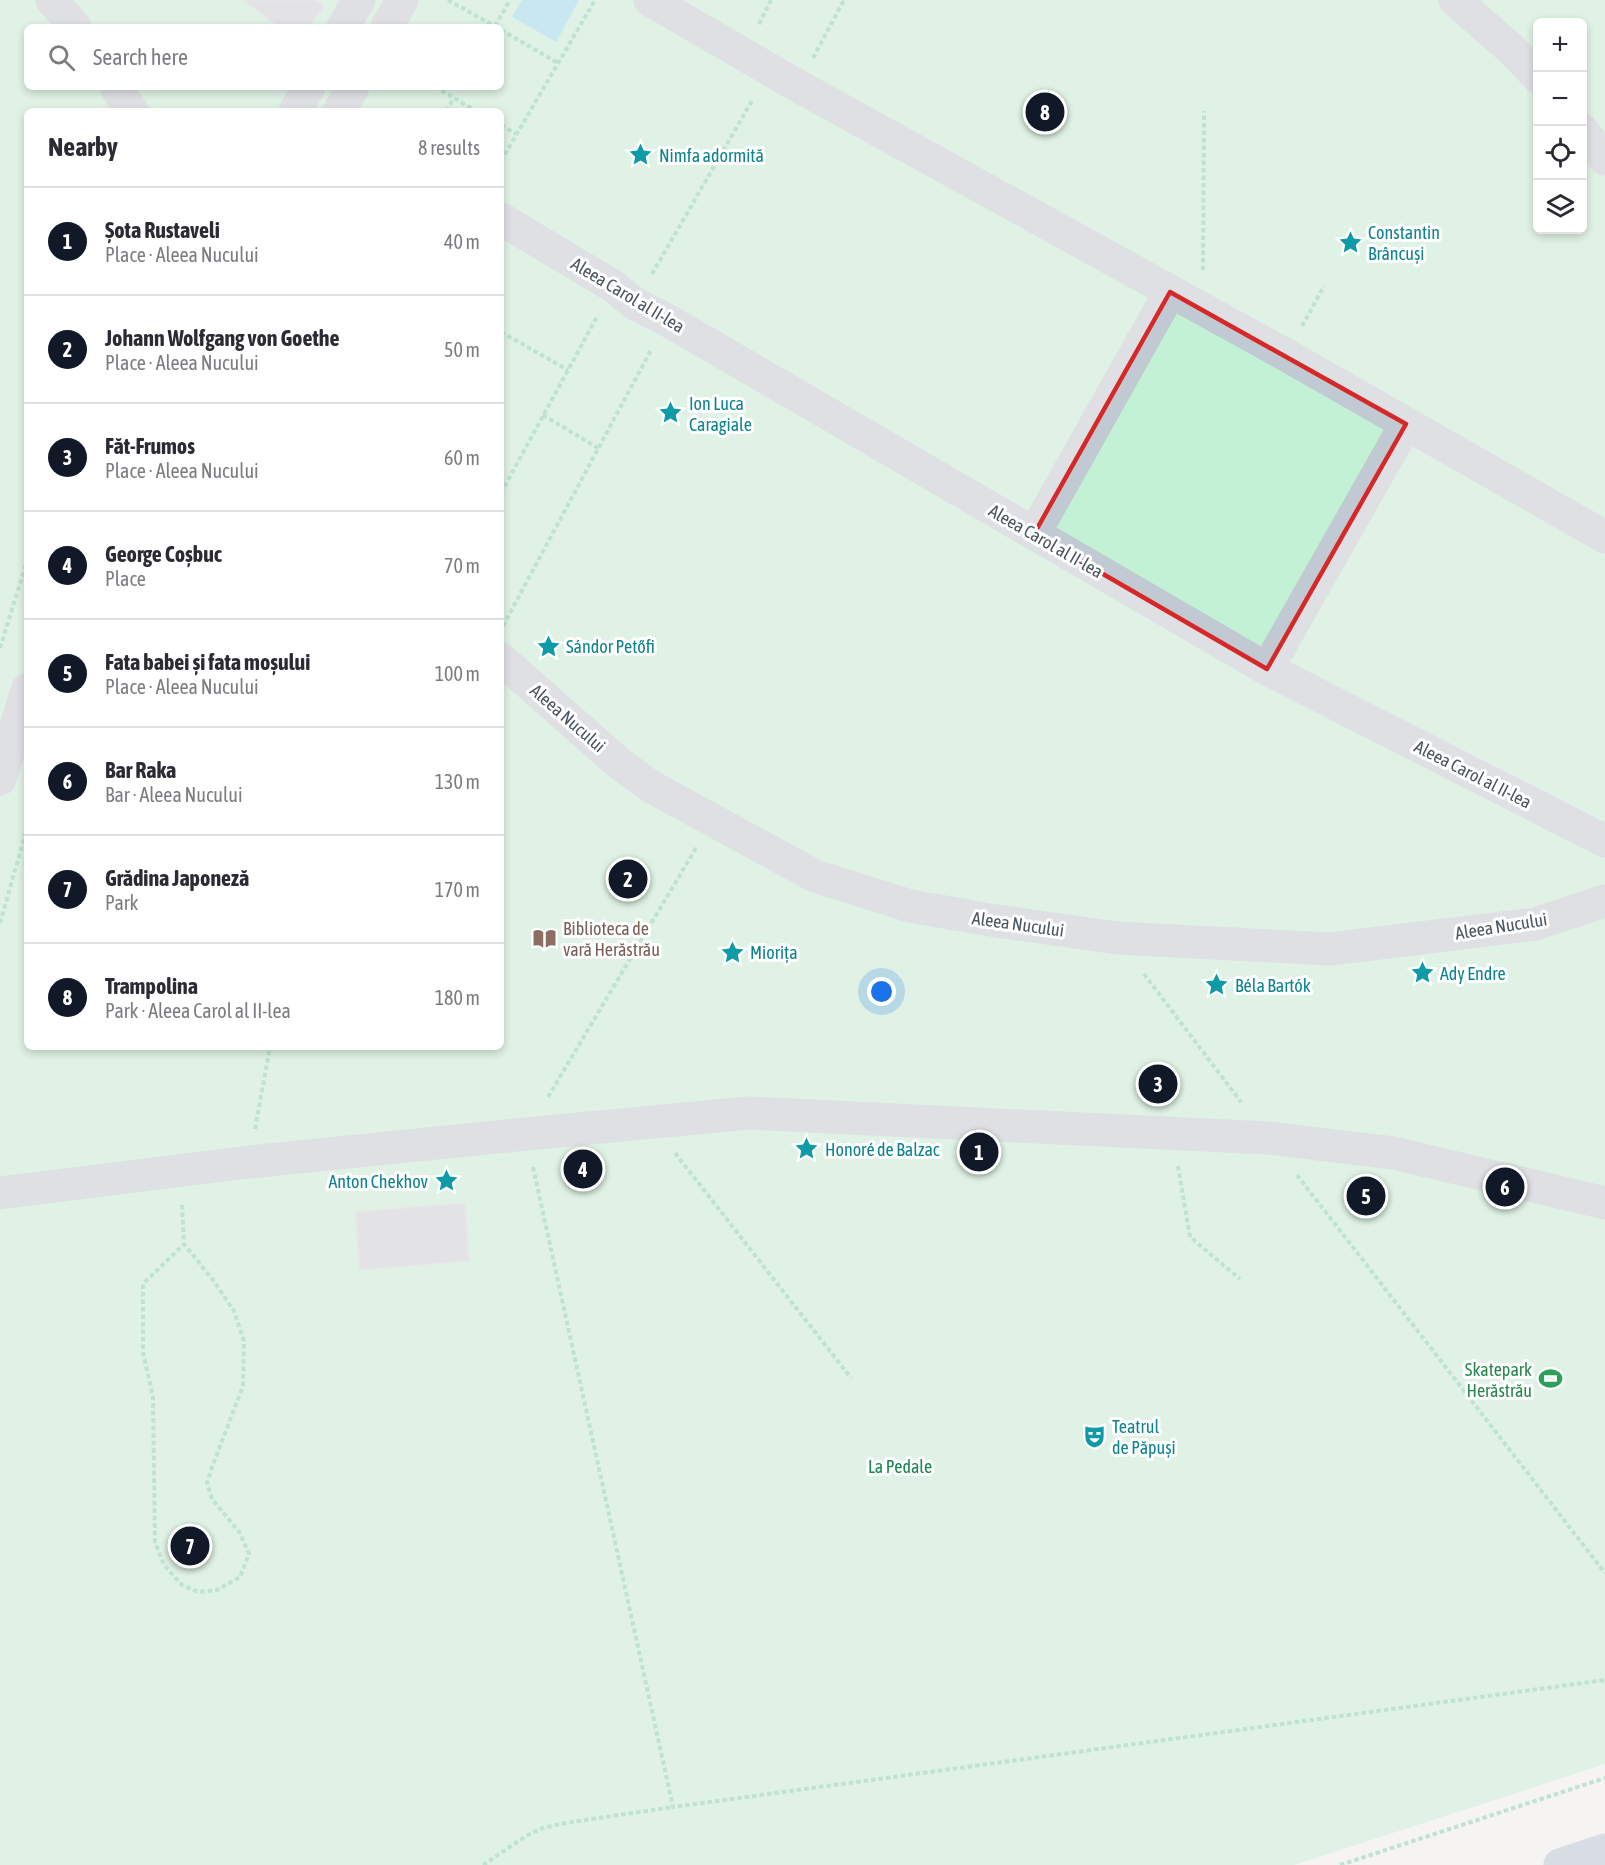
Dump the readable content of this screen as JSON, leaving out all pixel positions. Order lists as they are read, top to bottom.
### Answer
{
  "streets": {
    "street": ["Aleea Carol al II-lea", "Aleea Nucului"]
  },
  "parks": ["La Pedale"],
  "places": {
    "place": [
      "Nimfa adormită",
      "Constantin Brâncuși",
      "Ion Luca Caragiale",
      "Sándor Petőfi",
      "Miorița",
      "Ady Endre",
      "Béla Bartók",
      "Honoré de Balzac",
      "Anton Chekhov"
    ],
    "library": ["Biblioteca de vară Herăstrău"],
    "sports": ["Skatepark Herăstrău"],
    "theatre": ["Teatrul de Păpuși"]
  },
  "page": {
    "map_buttons": ["+", "−"],
    "search": "Search here",
    "pins": [
      "8",
      "2",
      "3",
      "1",
      "4",
      "6",
      "5",
      "7"
    ],
    "heading": ["Nearby", "8 results"],
    "list": [
      {
        "mark": "1",
        "name": "Șota Rustaveli",
        "note": "Place · Aleea Nucului",
        "value": "40 m"
      },
      {
        "mark": "2",
        "name": "Johann Wolfgang von Goethe",
        "note": "Place · Aleea Nucului",
        "value": "50 m"
      },
      {
        "mark": "3",
        "name": "Făt-Frumos",
        "note": "Place · Aleea Nucului",
        "value": "60 m"
      },
      {
        "mark": "4",
        "name": "George Coșbuc",
        "note": "Place",
        "value": "70 m"
      },
      {
        "mark": "5",
        "name": "Fata babei și fata moșului",
        "note": "Place · Aleea Nucului",
        "value": "100 m"
      },
      {
        "mark": "6",
        "name": "Bar Raka",
        "note": "Bar · Aleea Nucului",
        "value": "130 m"
      },
      {
        "mark": "7",
        "name": "Grădina Japoneză",
        "note": "Park",
        "value": "170 m"
      },
      {
        "mark": "8",
        "name": "Trampolina",
        "note": "Park · Aleea Carol al II-lea",
        "value": "180 m"
      }
    ]
  }
}
